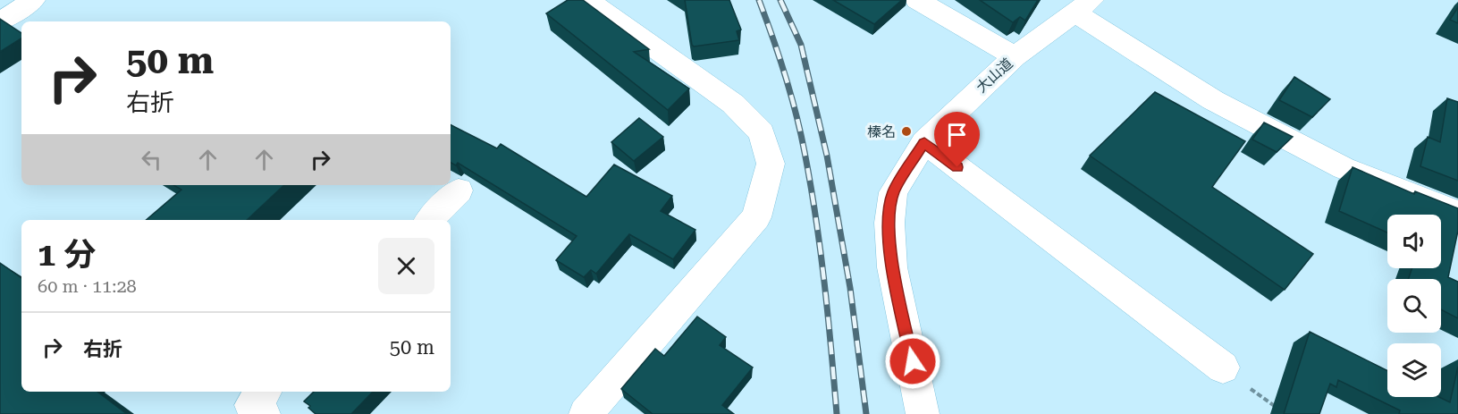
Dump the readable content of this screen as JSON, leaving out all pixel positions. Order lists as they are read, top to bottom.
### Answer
{
  "streets": {
    "street": ["大山道"]
  },
  "places": ["榛名"],
  "page": {
    "turn": ["50 m", "右折"],
    "heading": ["1 分", "60 m · 11:28"],
    "list": [
      {
        "name": "右折",
        "value": "50 m"
      }
    ]
  }
}
